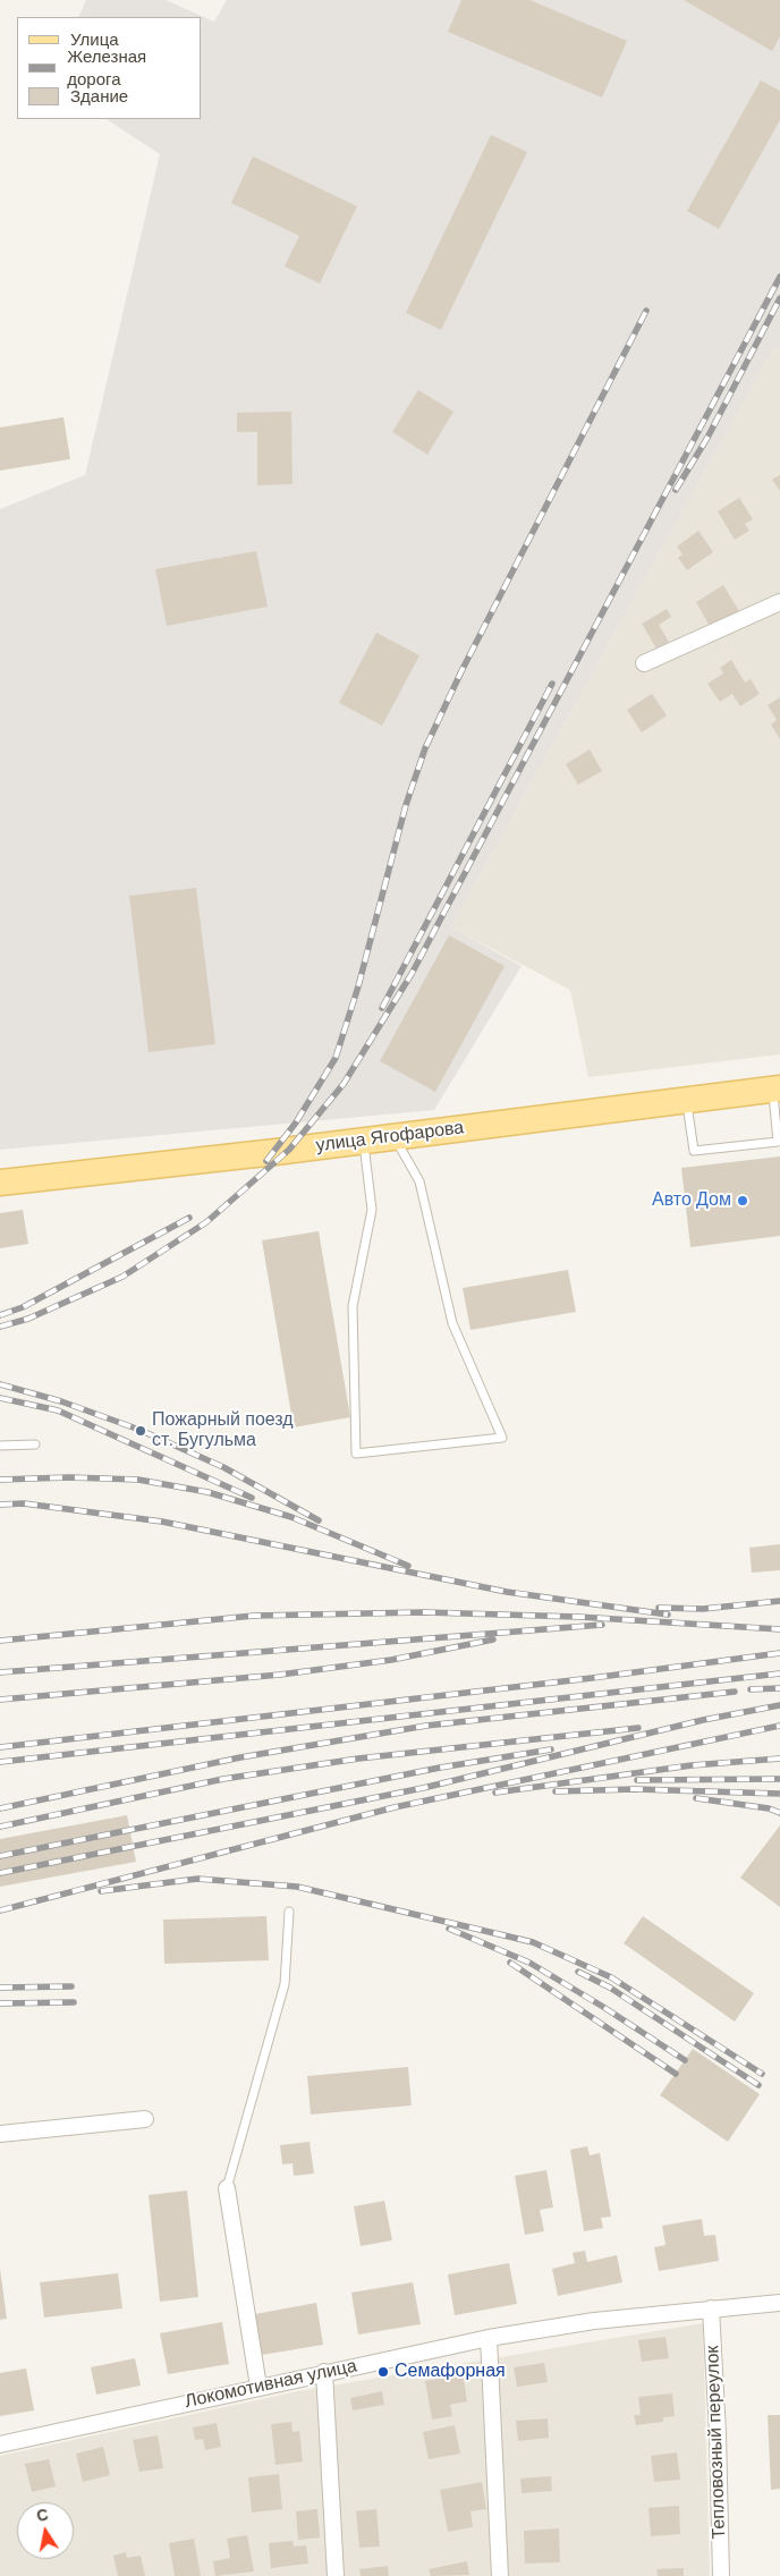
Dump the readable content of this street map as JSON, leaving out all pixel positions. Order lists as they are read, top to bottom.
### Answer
{
  "streets": {
    "main road": ["улица Ягофарова"],
    "street": ["Локомотивная улица", "Тепловозный переулок"]
  },
  "crossings": [
    ["Локомотивная улица", "Тепловозный переулок"]
  ],
  "places": ["Авто Дом", "Пожарный поезд ст. Бугульма", "Семафорная"],
  "legend": ["Улица", "Железная дорога", "Здание"],
  "north": "top"
}
